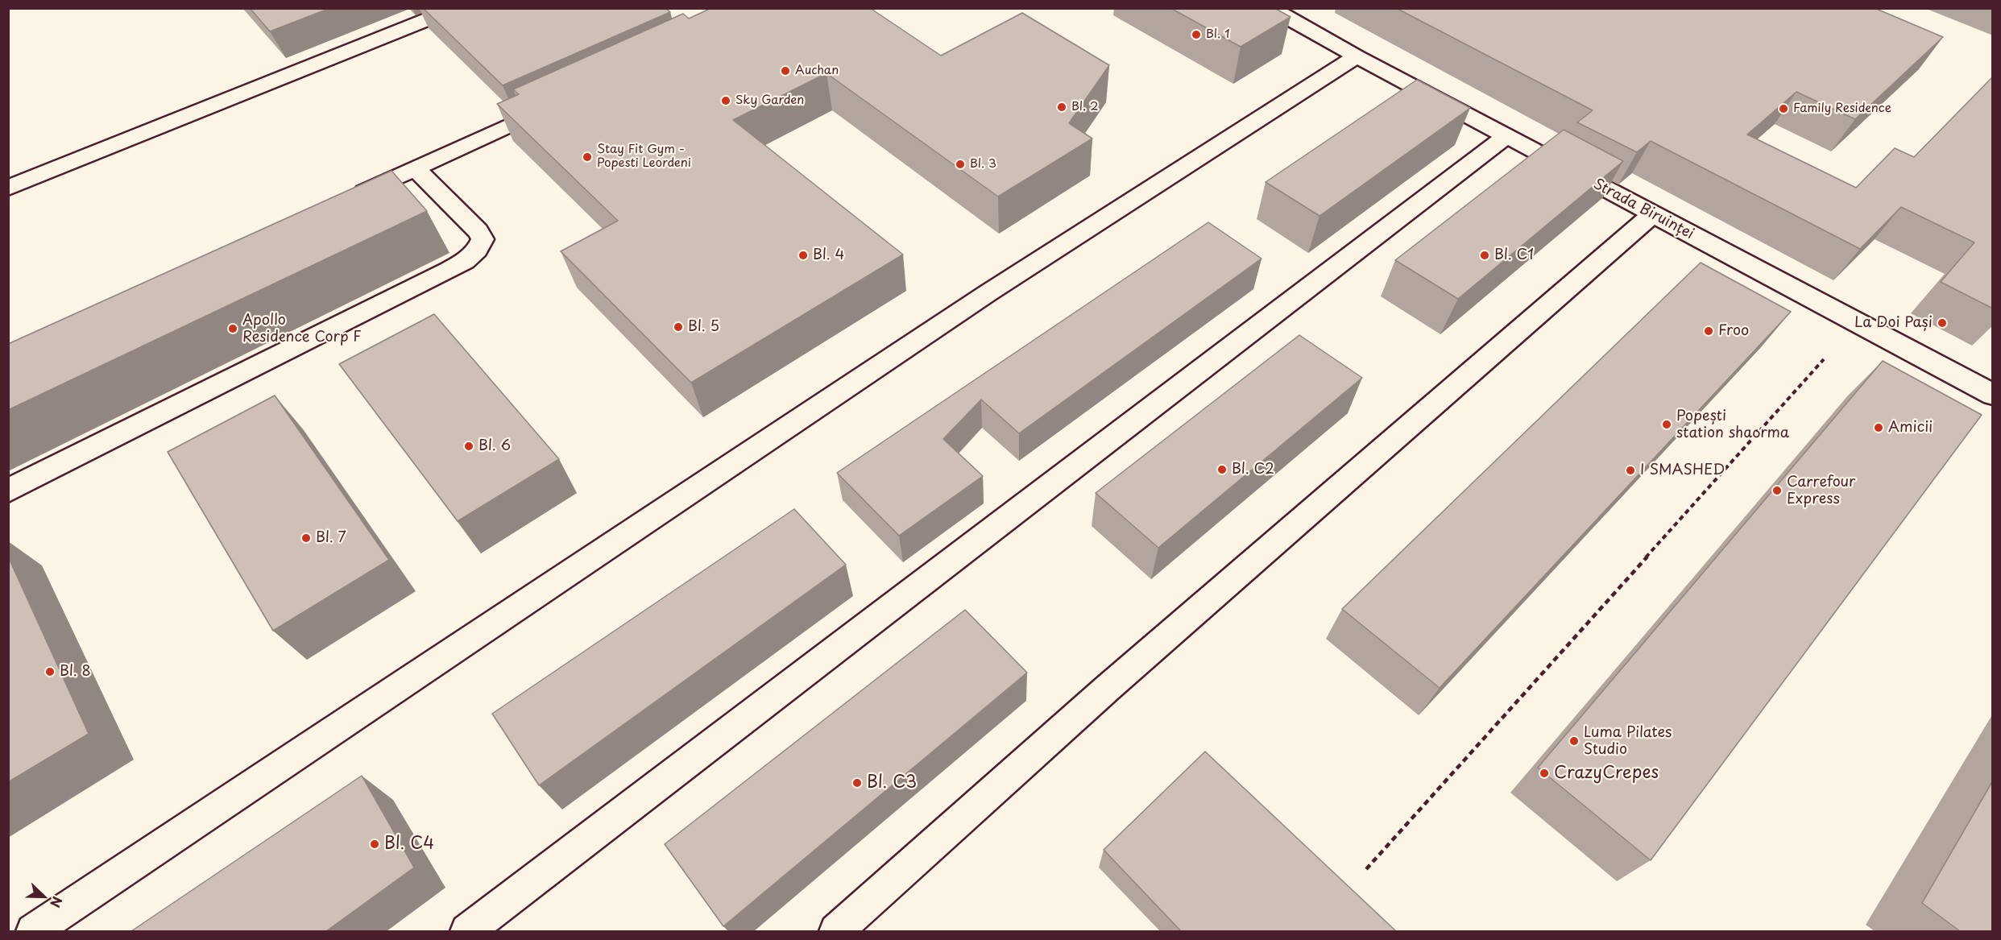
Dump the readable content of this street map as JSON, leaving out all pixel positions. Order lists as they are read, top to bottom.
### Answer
{
  "streets": {
    "street": ["Strada Biruinței"]
  },
  "places": [
    "Bl. 1",
    "Auchan",
    "Sky Garden",
    "Bl. 2",
    "Family Residence",
    "Stay Fit Gym - Popesti Leordeni",
    "Bl. 3",
    "Bl. 4",
    "Bl. C1",
    "La Doi Pași",
    "Bl. 5",
    "Apollo Residence Corp F",
    "Froo",
    "Popești station shaorma",
    "Amicii",
    "Bl. 6",
    "Bl. C2",
    "I SMASHED",
    "Carrefour Express",
    "Bl. 7",
    "Bl. 8",
    "Luma Pilates Studio",
    "CrazyCrepes",
    "Bl. C3",
    "Bl. C4"
  ],
  "north": "bottom right"
}
